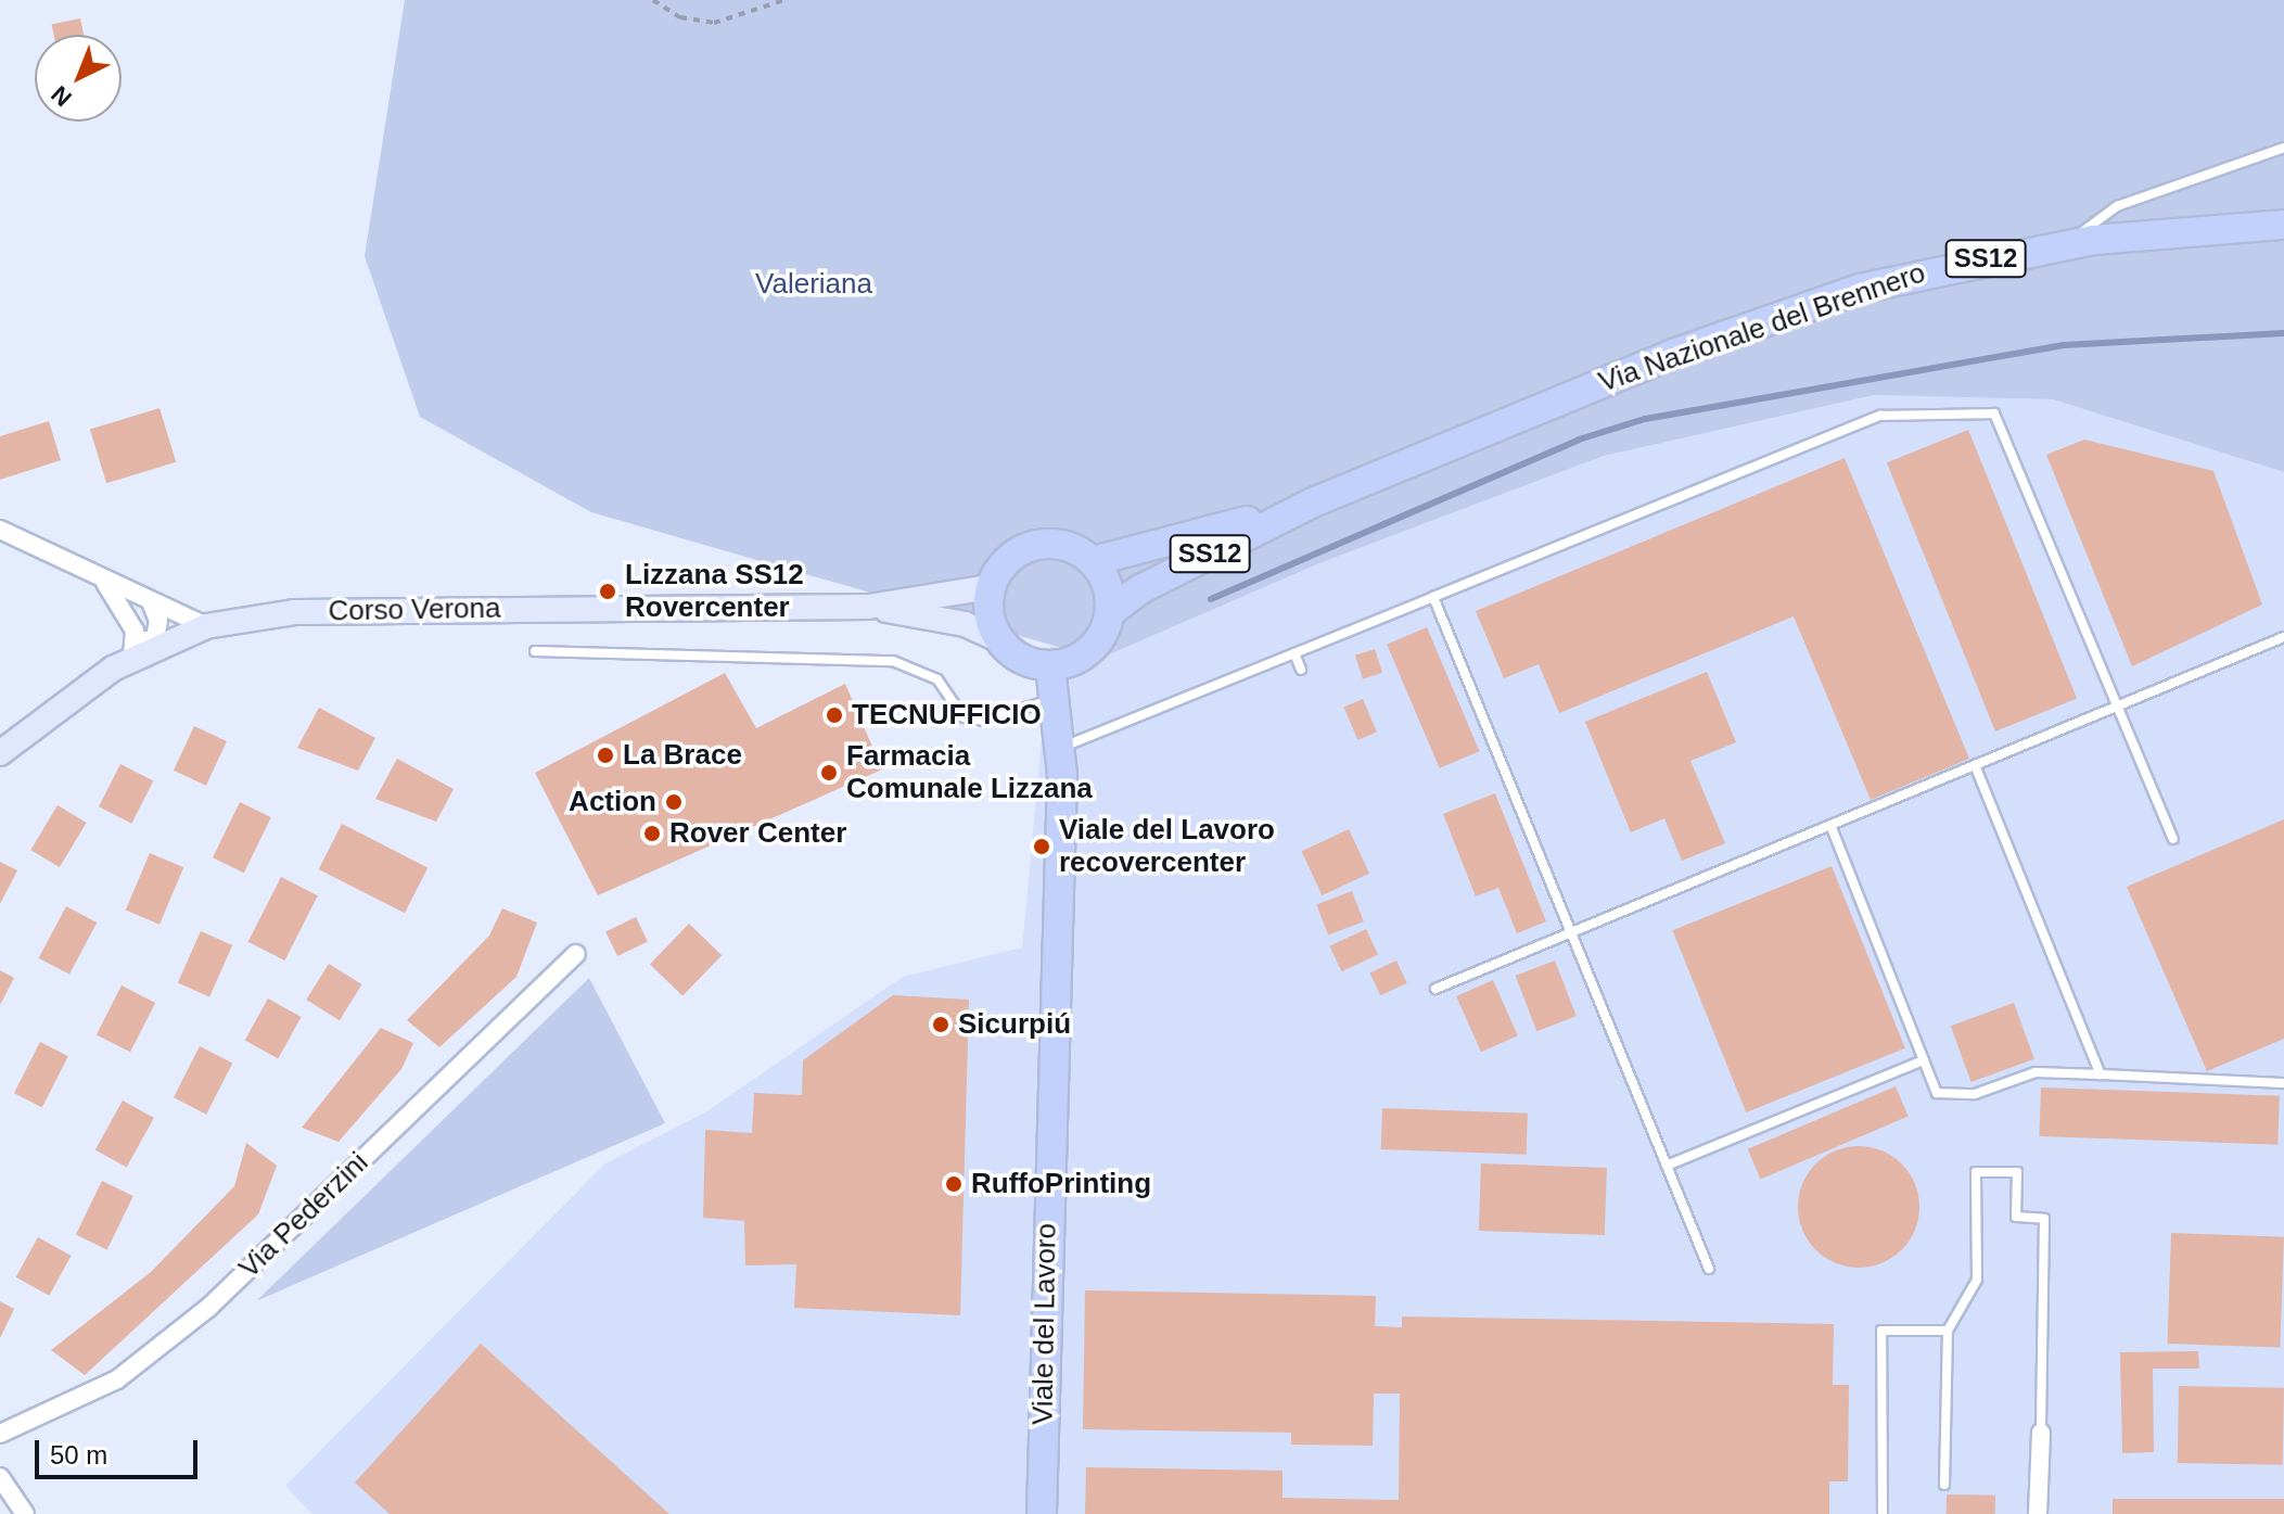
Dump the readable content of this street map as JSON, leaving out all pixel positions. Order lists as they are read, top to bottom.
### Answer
{
  "streets": {
    "main road": [
      "SS12",
      "Via Nazionale del Brennero",
      "Corso Verona",
      "Viale del Lavoro"
    ],
    "street": ["Via Pederzini"]
  },
  "crossings": [
    ["SS12", "Via Nazionale del Brennero"],
    ["SS12", "Viale del Lavoro"],
    ["Via Nazionale del Brennero", "Viale del Lavoro"]
  ],
  "parks": ["Valeriana"],
  "places": [
    "Lizzana SS12 Rovercenter",
    "TECNUFFICIO",
    "La Brace",
    "Farmacia Comunale Lizzana",
    "Action",
    "Rover Center",
    "Viale del Lavoro recovercenter",
    "Sicurpiú",
    "RuffoPrinting"
  ],
  "scale_bar": "50 m",
  "north": "bottom left"
}
